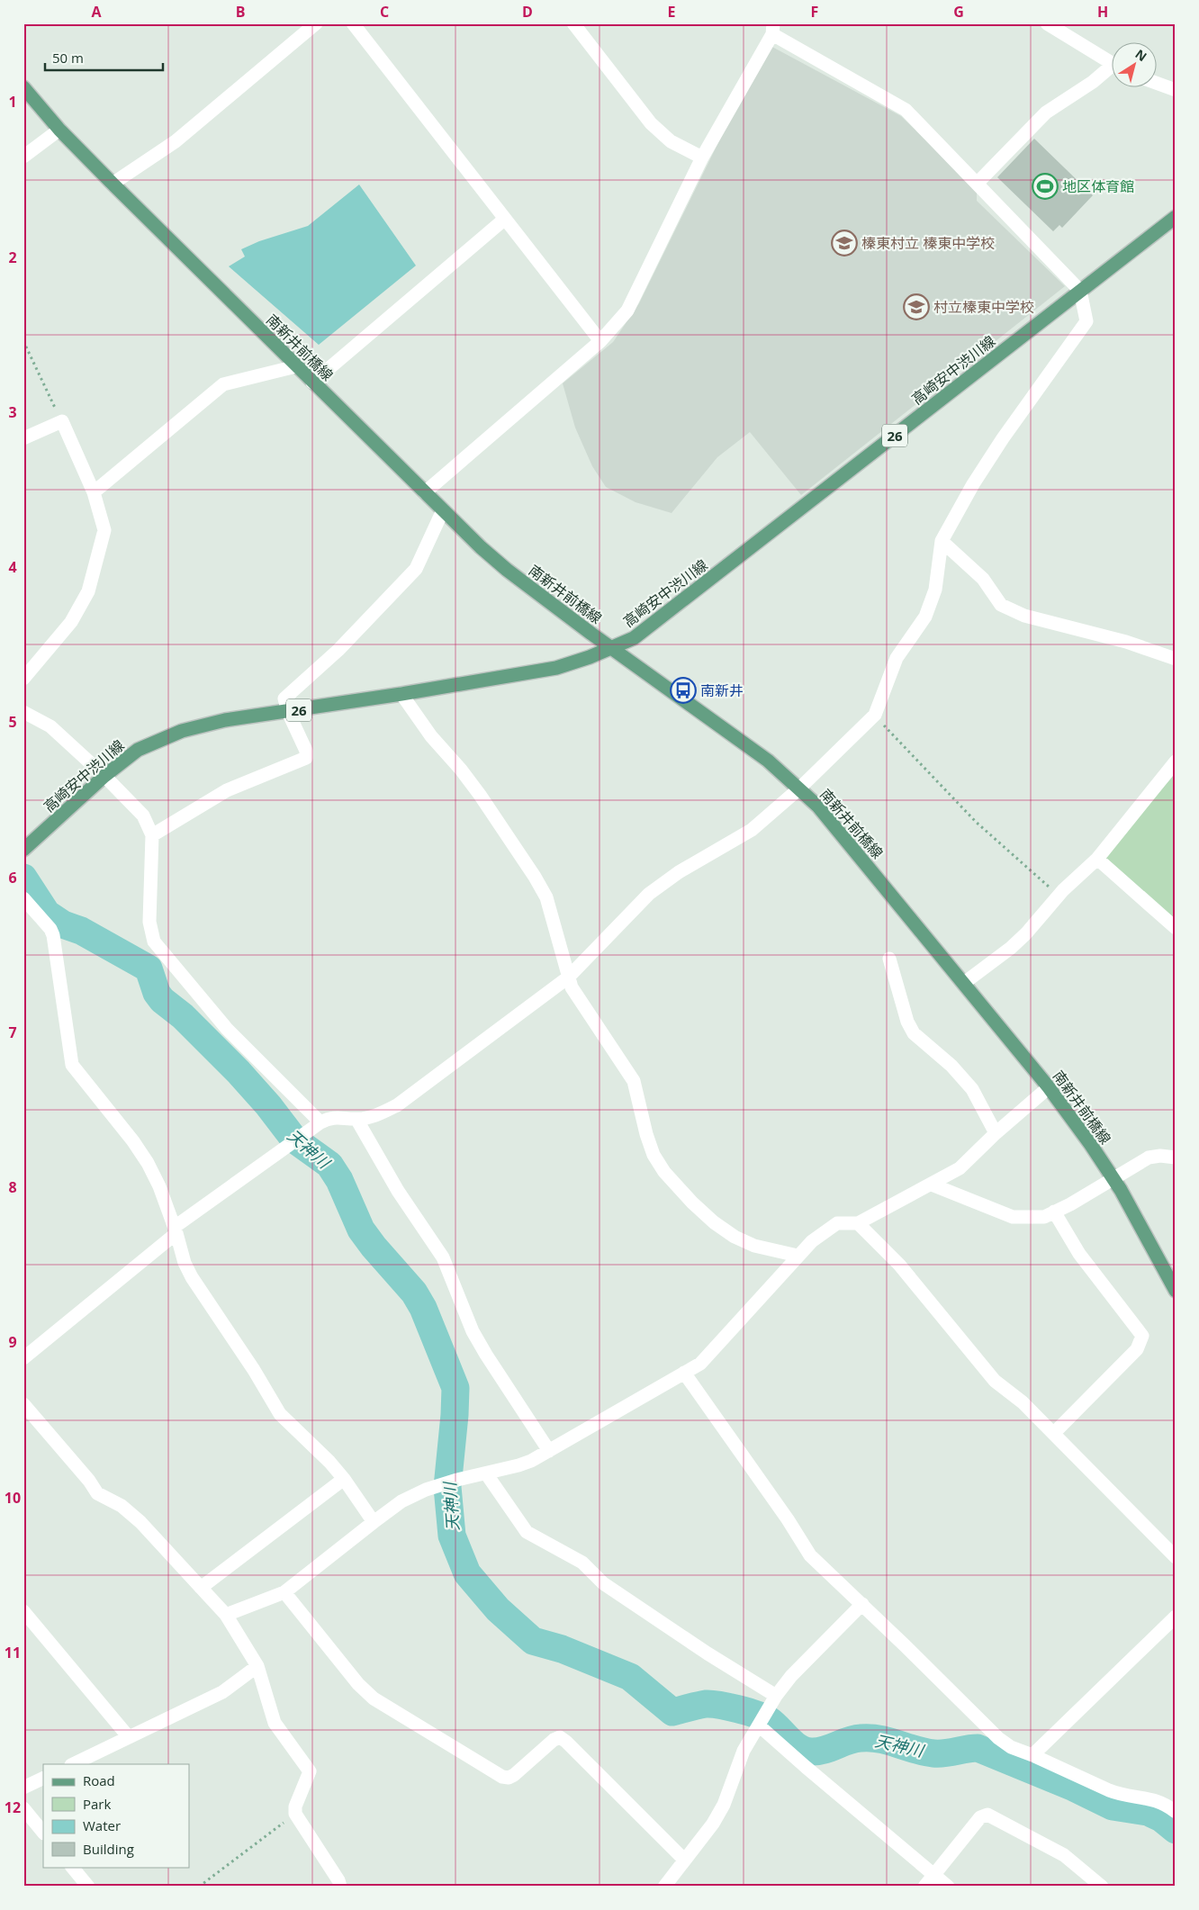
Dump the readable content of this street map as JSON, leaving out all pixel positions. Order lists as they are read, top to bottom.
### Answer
{
  "streets": {
    "main road": ["南新井前橋線", "高崎安中渋川線", "26"]
  },
  "crossings": [
    ["南新井前橋線", "高崎安中渋川線"]
  ],
  "water": ["天神川"],
  "places": {
    "sports": ["地区体育館"],
    "school or university": ["榛東村立 榛東中学校", "村立榛東中学校"],
    "bus stop": ["南新井"]
  },
  "legend": [
    "Road",
    "Park",
    "Water",
    "Building"
  ],
  "scale_bar": "50 m",
  "north": "top right",
  "grid": {
    "columns": [
      "A",
      "B",
      "C",
      "D",
      "E",
      "F",
      "G",
      "H"
    ],
    "rows": [
      "1",
      "2",
      "3",
      "4",
      "5",
      "6",
      "7",
      "8",
      "9",
      "10",
      "11",
      "12"
    ]
  }
}
